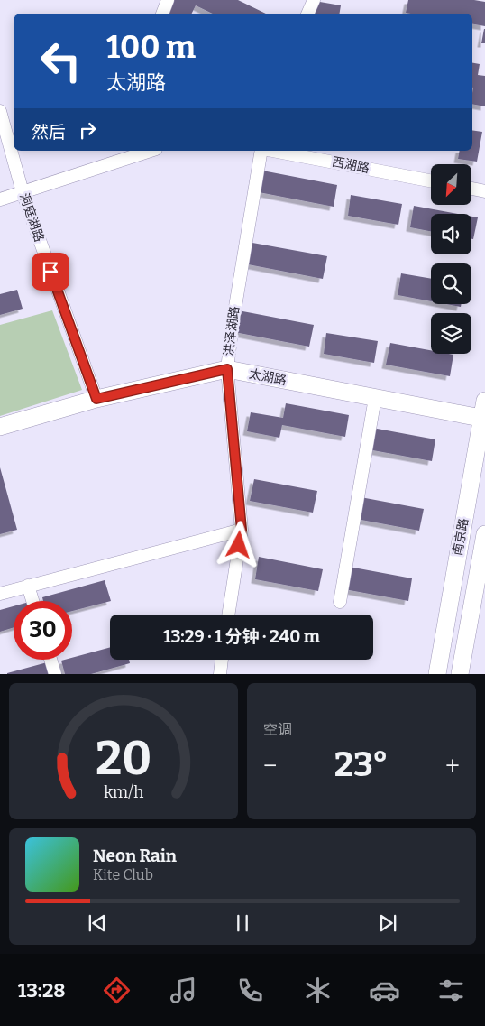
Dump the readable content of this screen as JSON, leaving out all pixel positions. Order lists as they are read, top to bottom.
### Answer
{
  "streets": {
    "street": [
      "西湖路",
      "洞庭湖路",
      "洪泽湖路",
      "太湖路",
      "南京路"
    ]
  },
  "crossings": [
    ["洞庭湖路", "太湖路"],
    ["洪泽湖路", "太湖路"],
    ["太湖路", "南京路"]
  ],
  "north": "bottom left",
  "page": {
    "turn": ["100 m", "太湖路"],
    "then": "然后",
    "limit": "30",
    "trip": "13:29 · 1 分钟 · 240 m",
    "tile": "空调",
    "heat": ["−", "23°", "+"],
    "song": ["Neon Rain", "Kite Club"],
    "tabs": "13:28",
    "gauge": ["20", "km/h"]
  }
}
